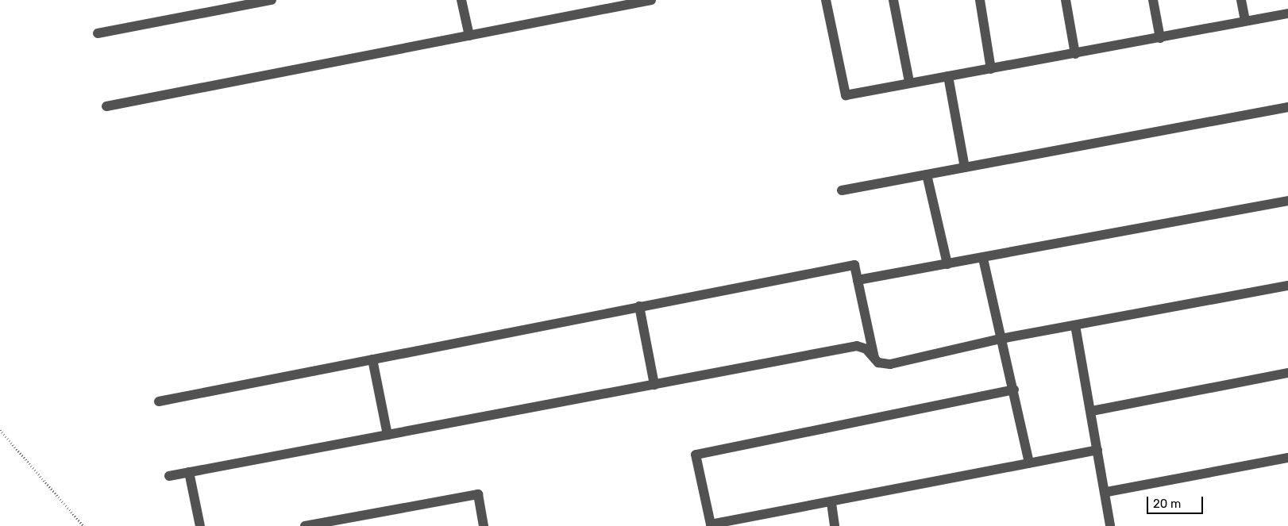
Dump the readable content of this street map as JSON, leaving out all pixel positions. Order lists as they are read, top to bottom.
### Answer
{
  "scale_bar": "20 m"
}
